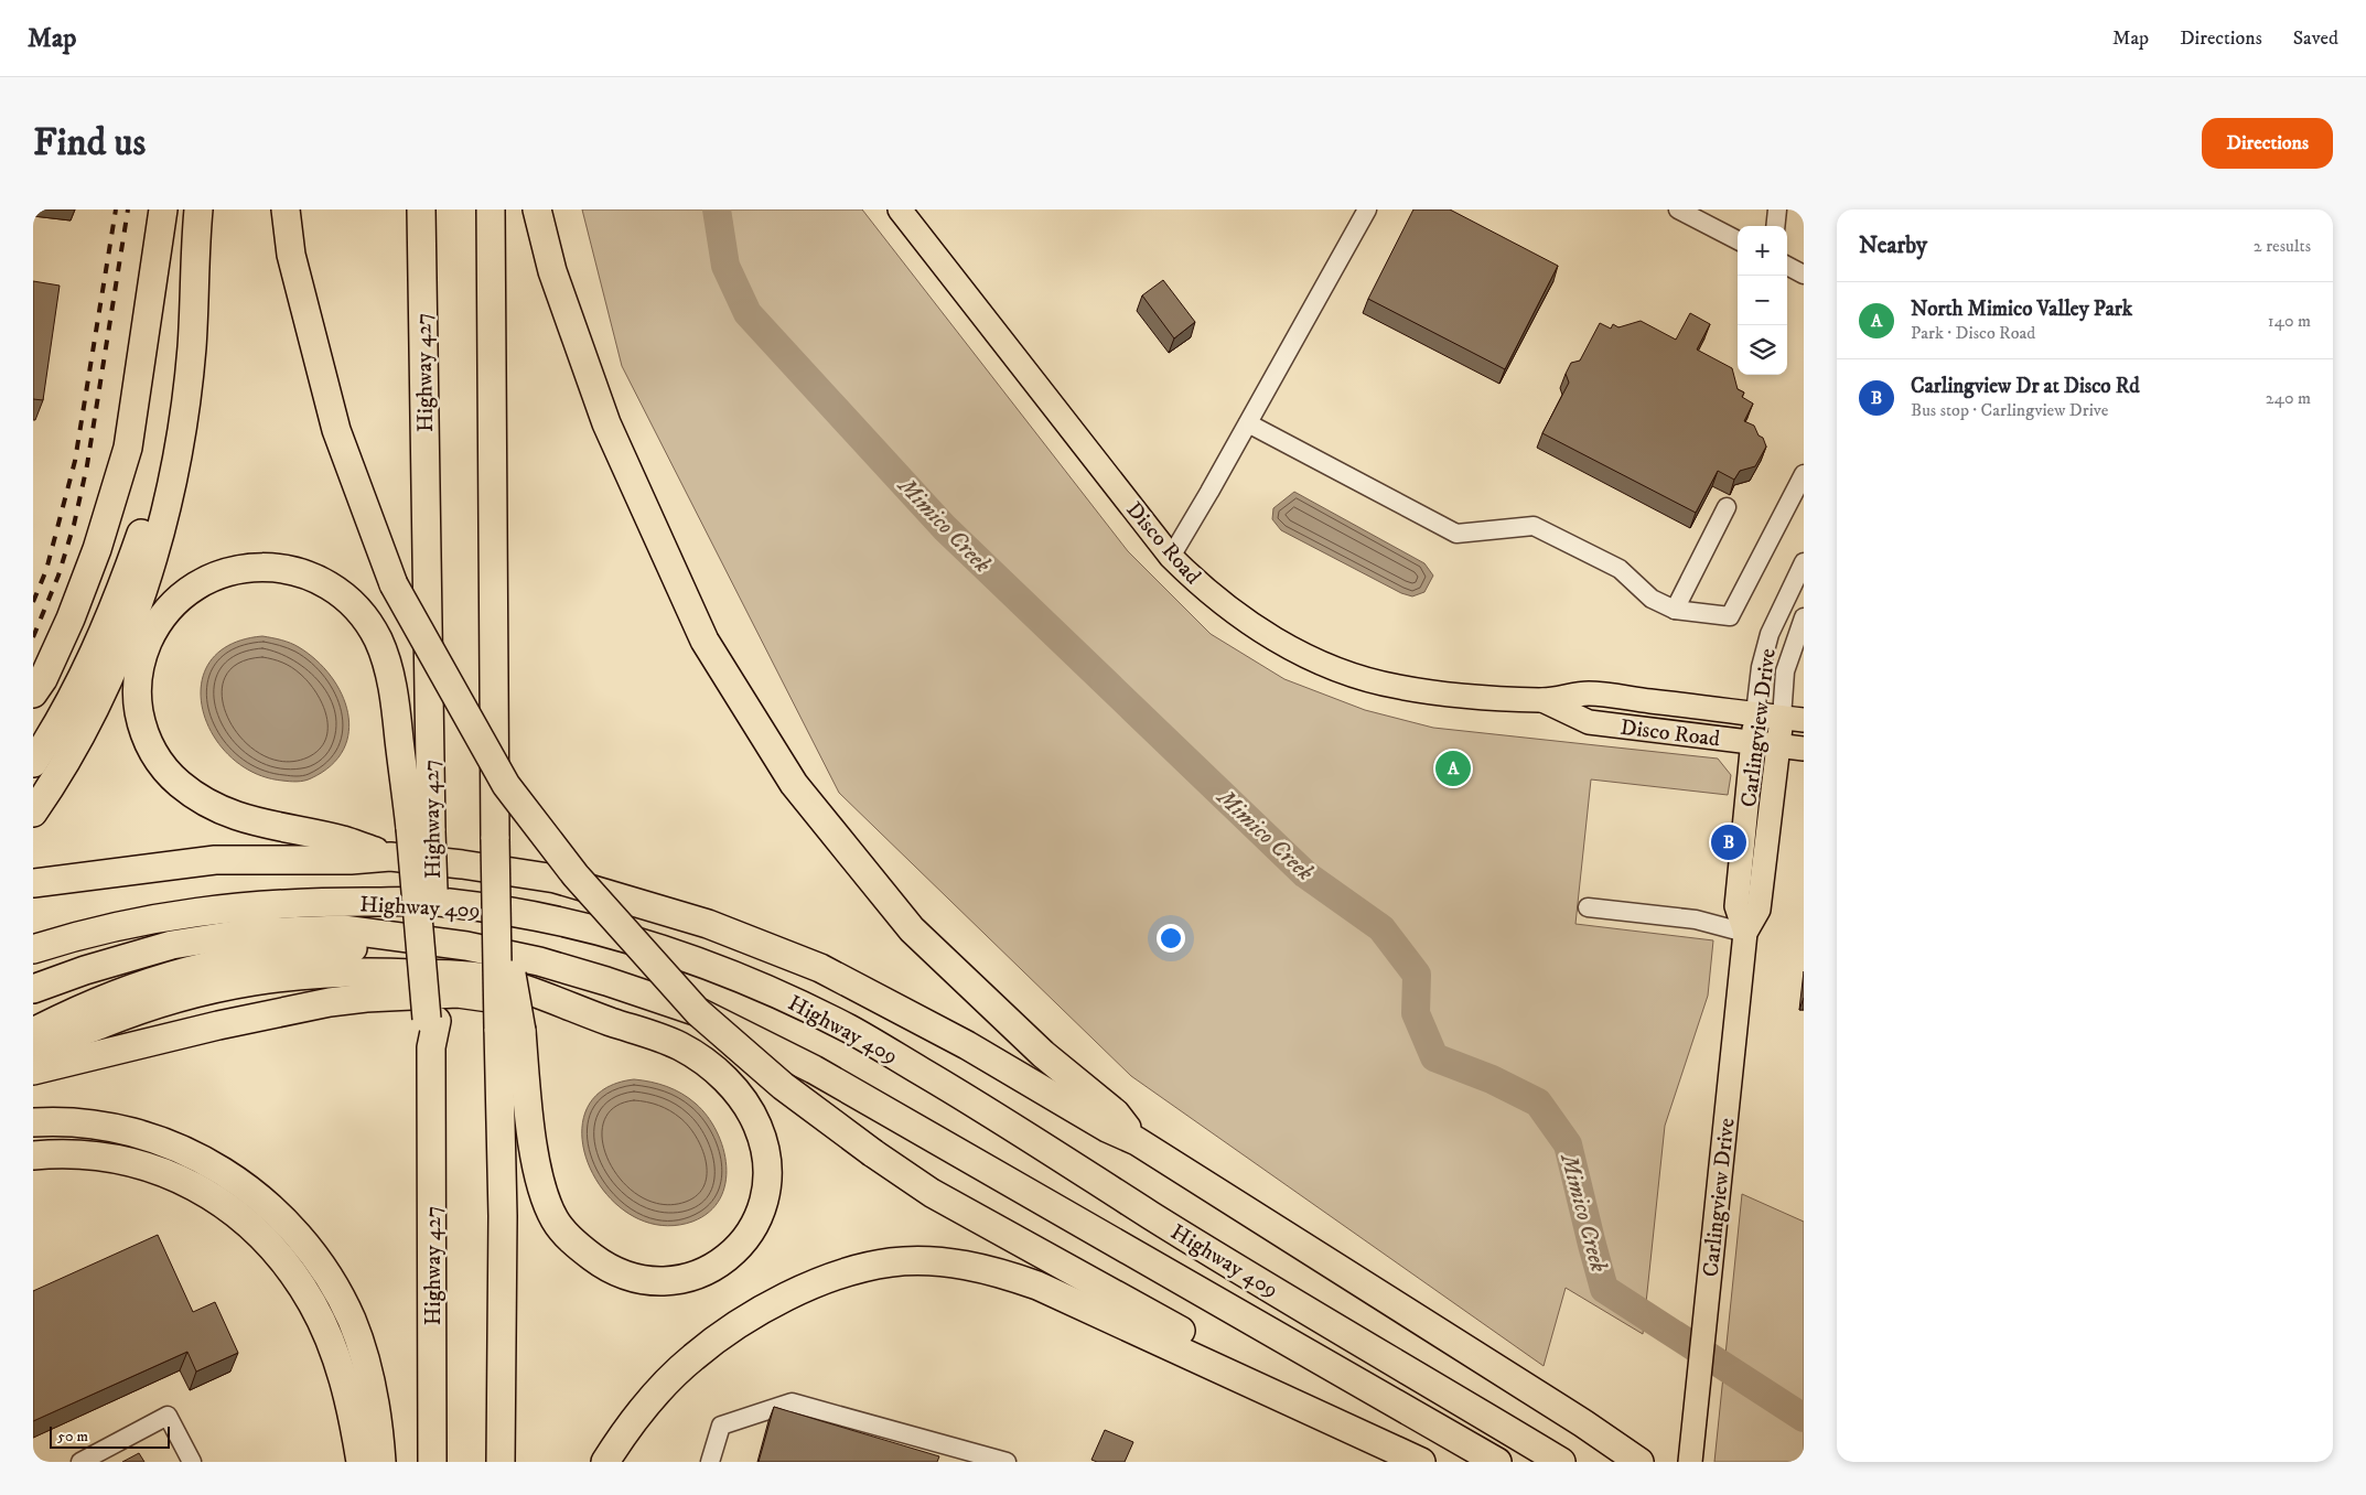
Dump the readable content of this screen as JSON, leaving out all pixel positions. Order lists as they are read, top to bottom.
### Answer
{
  "streets": {
    "highway": ["Highway 427", "Highway 409"],
    "main road": ["Disco Road", "Carlingview Drive"]
  },
  "crossings": [
    ["Disco Road", "Carlingview Drive"]
  ],
  "water": ["Mimico Creek"],
  "scale_bar": "50 m",
  "page": {
    "header": "Map",
    "nav": ["Map", "Directions", "Saved"],
    "buttons": "Directions",
    "title": "Find us",
    "heading": ["Nearby", "2 results"],
    "map_buttons": ["+", "−"],
    "list": [
      {
        "mark": "A",
        "name": "North Mimico Valley Park",
        "note": "Park · Disco Road",
        "value": "140 m"
      },
      {
        "mark": "B",
        "name": "Carlingview Dr at Disco Rd",
        "note": "Bus stop · Carlingview Drive",
        "value": "240 m"
      }
    ],
    "pins": ["A", "B"],
    "scale": "50 m"
  }
}
